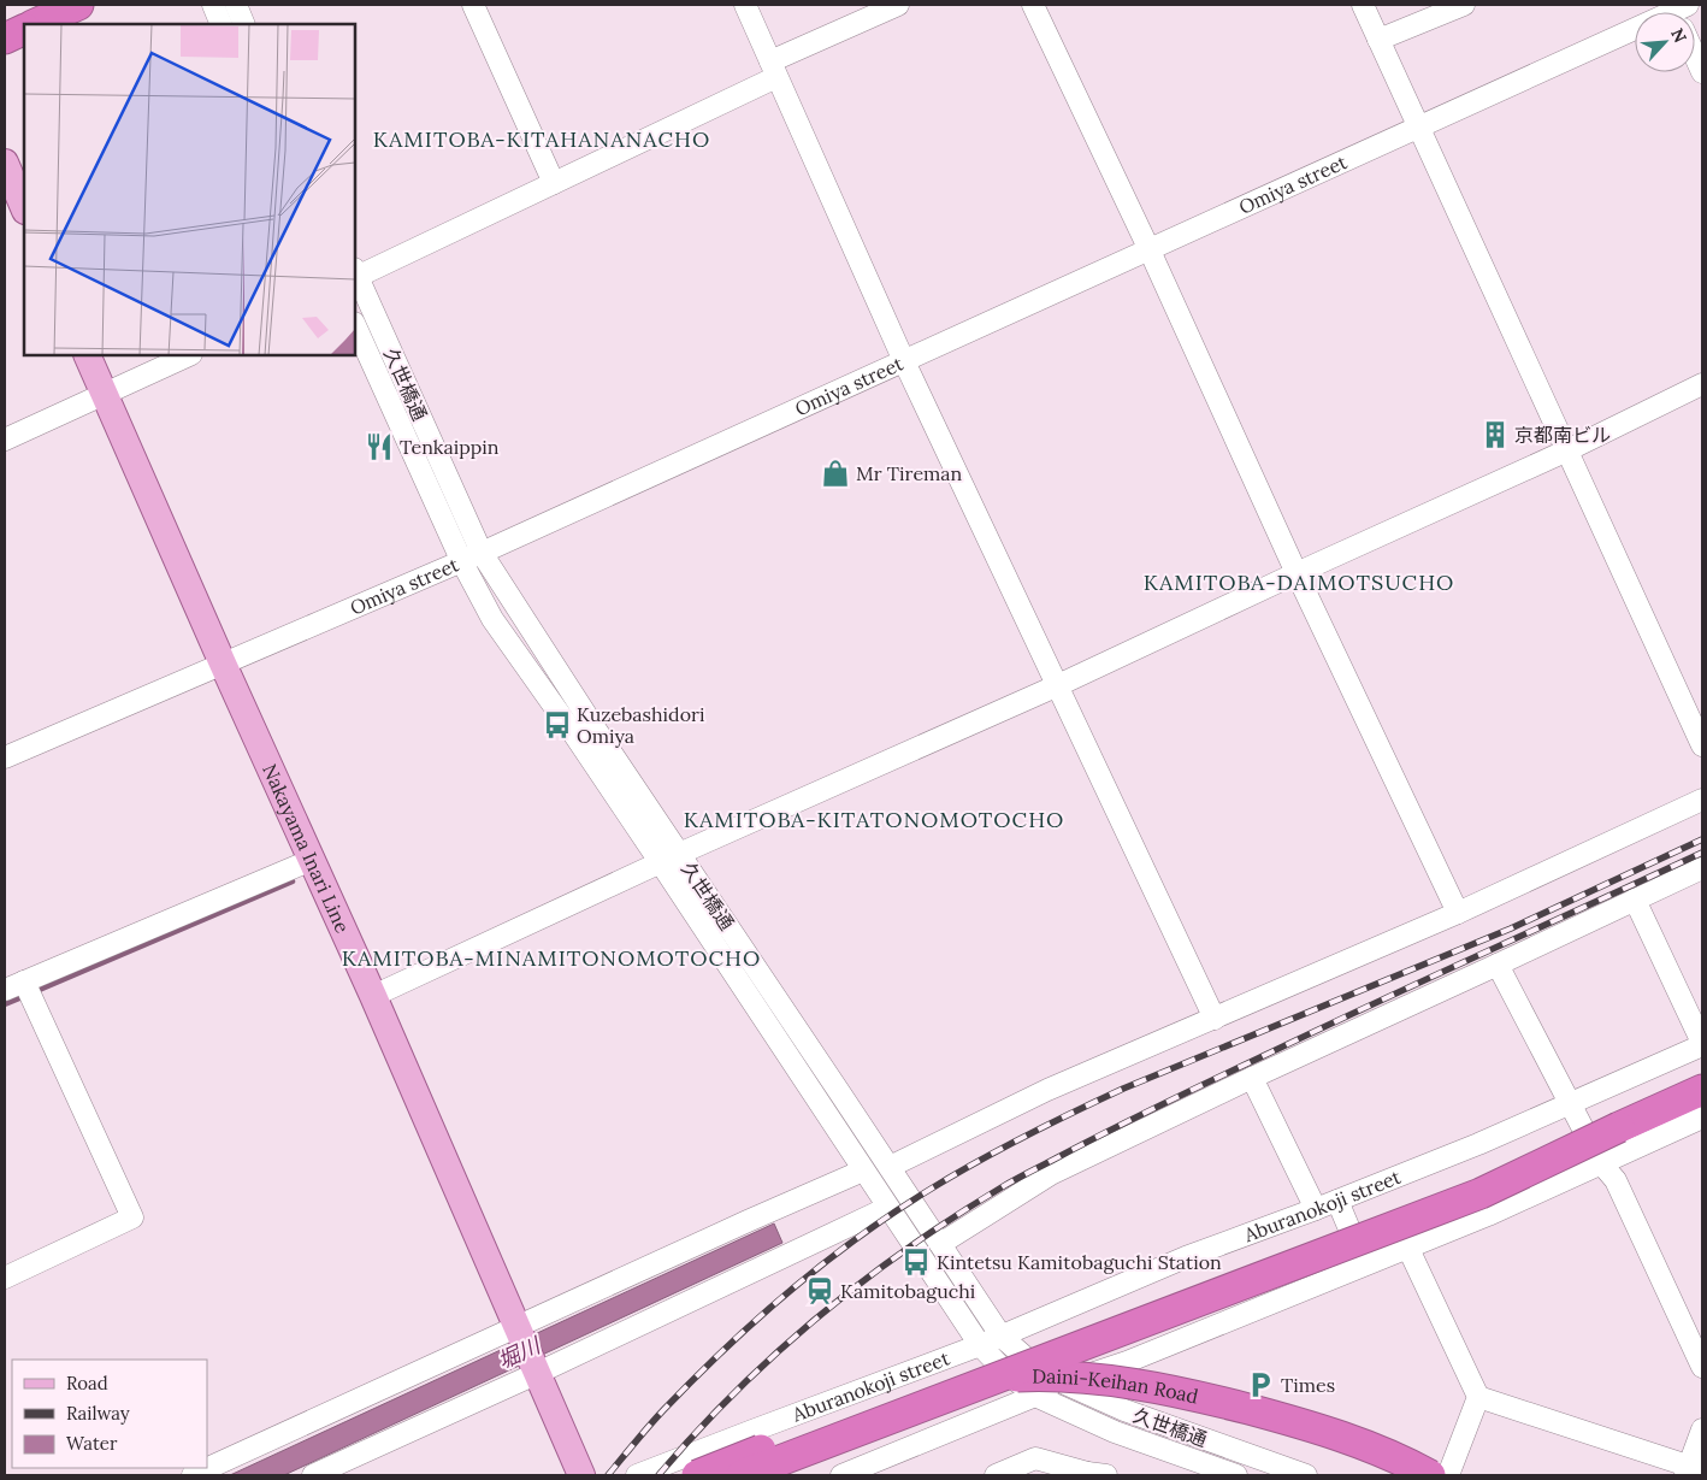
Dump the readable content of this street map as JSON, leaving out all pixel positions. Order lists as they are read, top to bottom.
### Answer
{
  "streets": {
    "highway": ["Daini-Keihan Road"],
    "main road": ["Nakayama Inari Line"],
    "street": ["Omiya street", "久世橋通", "Aburanokoji street"]
  },
  "crossings": [
    ["Omiya street", "久世橋通"],
    ["Omiya street", "Nakayama Inari Line"],
    ["久世橋通", "Aburanokoji street"]
  ],
  "districts": [
    "KAMITOBA-KITAHANANACHO",
    "KAMITOBA-DAIMOTSUCHO",
    "KAMITOBA-KITATONOMOTOCHO",
    "KAMITOBA-MINAMITONOMOTOCHO"
  ],
  "water": ["堀川"],
  "places": {
    "building": ["京都南ビル"],
    "restaurant": ["Tenkaippin"],
    "shop": ["Mr Tireman"],
    "bus stop": ["Kuzebashidori Omiya", "Kintetsu Kamitobaguchi Station"],
    "station": ["Kamitobaguchi"],
    "parking": ["Times"]
  },
  "legend": ["Road", "Railway", "Water"],
  "north": "top right"
}
